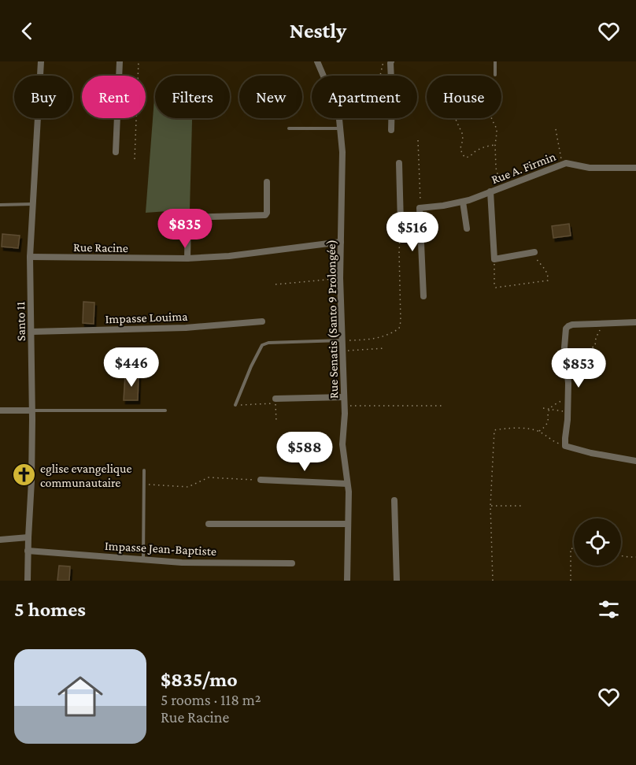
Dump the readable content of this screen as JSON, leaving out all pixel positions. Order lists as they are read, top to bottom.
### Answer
{
  "streets": {
    "street": [
      "Rue A. Firmin",
      "Rue Racine",
      "Impasse Louima",
      "Rue Senatis (Santo 9 Prolongée)",
      "Santo 11",
      "Impasse Jean-Baptiste"
    ]
  },
  "crossings": [
    ["Rue Racine", "Rue Senatis (Santo 9 Prolongée)"],
    ["Rue Racine", "Santo 11"],
    ["Impasse Louima", "Santo 11"],
    ["Santo 11", "Impasse Jean-Baptiste"]
  ],
  "places": {
    "church": ["eglise evangelique communautaire"]
  },
  "page": {
    "header": "Nestly",
    "chip": [
      "Buy",
      "Rent",
      "Filters",
      "New",
      "Apartment",
      "House"
    ],
    "price": [
      "$835",
      "$516",
      "$446",
      "$853",
      "$588"
    ],
    "heading": "5 homes",
    "list": [
      {
        "name": "$835/mo",
        "note": "5 rooms · 118 m² · Rue Racine"
      }
    ]
  }
}
